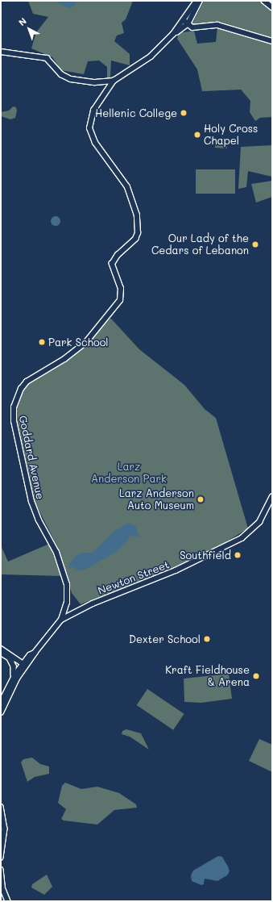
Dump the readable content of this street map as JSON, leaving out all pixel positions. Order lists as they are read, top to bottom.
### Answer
{
  "streets": {
    "main road": ["Goddard Avenue", "Newton Street"]
  },
  "crossings": [
    ["Goddard Avenue", "Newton Street"]
  ],
  "parks": ["Larz Anderson Park"],
  "places": [
    "Hellenic College",
    "Holy Cross Chapel",
    "Our Lady of the Cedars of Lebanon",
    "Park School",
    "Larz Anderson Auto Museum",
    "Southfield",
    "Dexter School",
    "Kraft Fieldhouse & Arena"
  ],
  "north": "top left"
}
